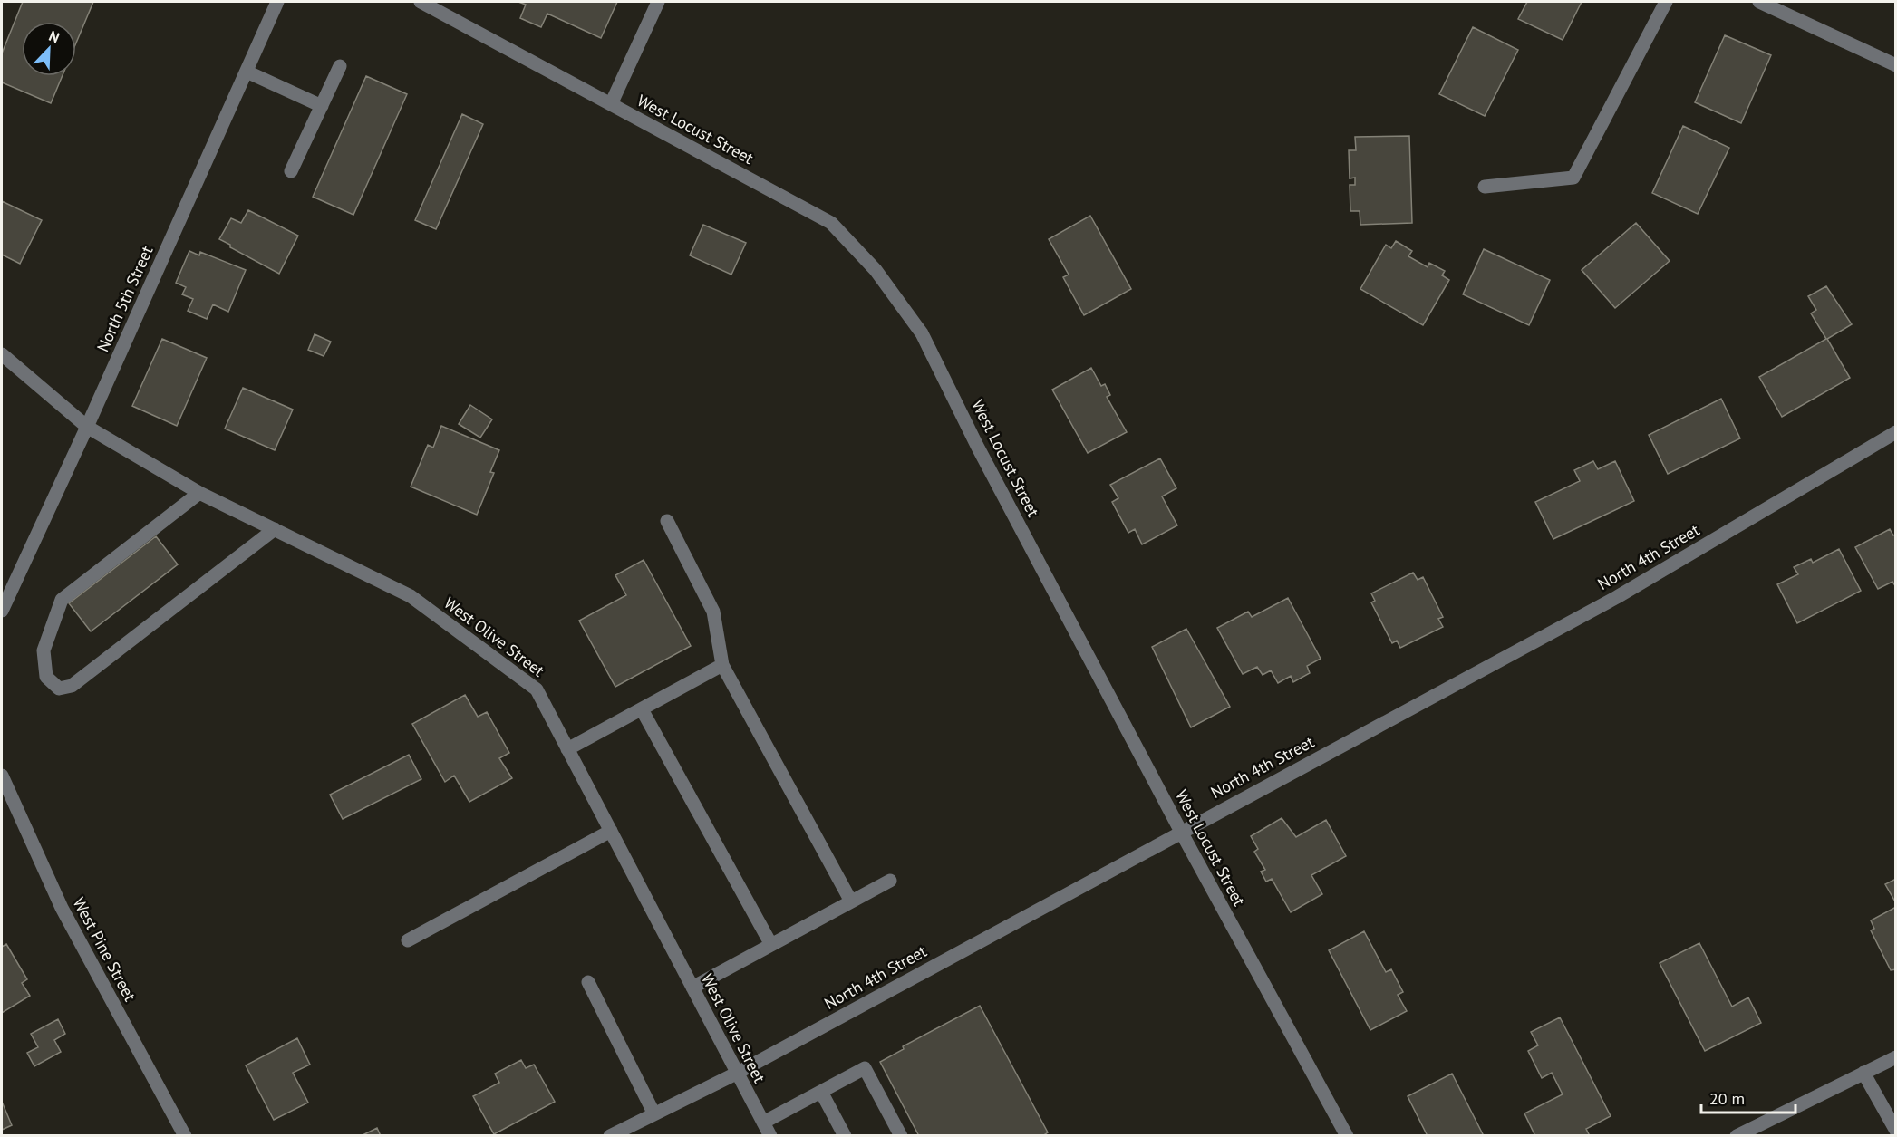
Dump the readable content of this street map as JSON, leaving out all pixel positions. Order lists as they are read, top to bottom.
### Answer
{
  "streets": {
    "street": [
      "West Locust Street",
      "North 5th Street",
      "North 4th Street",
      "West Olive Street",
      "West Pine Street"
    ]
  },
  "crossings": [
    ["West Locust Street", "North 4th Street"],
    ["North 5th Street", "West Olive Street"],
    ["North 4th Street", "West Olive Street"]
  ],
  "scale_bar": "20 m",
  "north": "top right"
}
